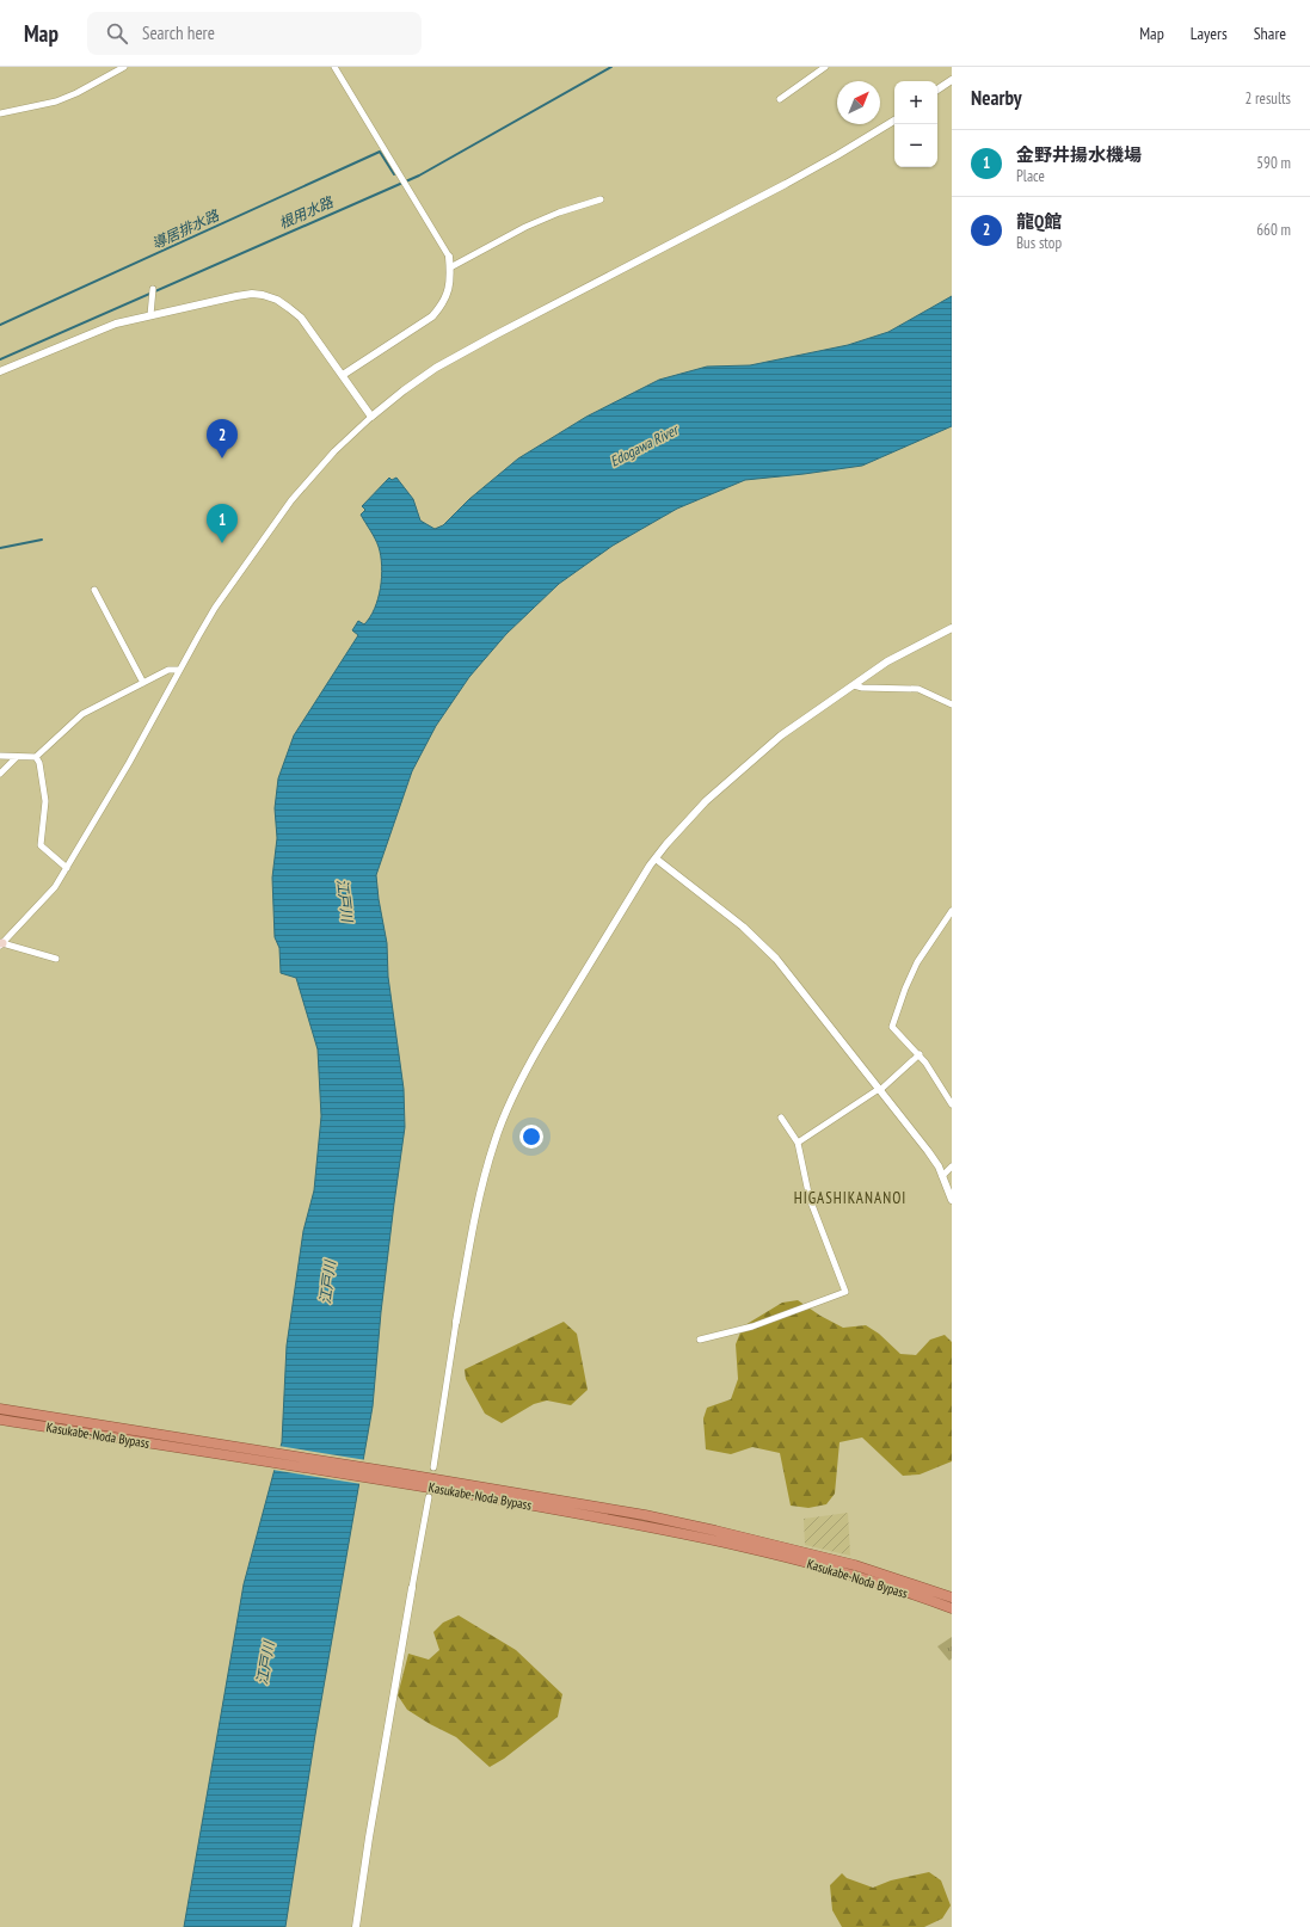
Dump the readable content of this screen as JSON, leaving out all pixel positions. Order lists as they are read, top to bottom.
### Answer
{
  "streets": {
    "highway": ["Kasukabe-Noda Bypass"]
  },
  "districts": ["HIGASHIKANANOI"],
  "water": [
    "根用水路",
    "導居排水路",
    "Edogawa River",
    "江戸川"
  ],
  "north": "top right",
  "page": {
    "header": "Map",
    "search": "Search here",
    "nav": ["Map", "Layers", "Share"],
    "heading": ["Nearby", "2 results"],
    "map_buttons": ["+", "−"],
    "list": [
      {
        "mark": "1",
        "name": "金野井揚水機場",
        "note": "Place",
        "value": "590 m"
      },
      {
        "mark": "2",
        "name": "龍Q館",
        "note": "Bus stop",
        "value": "660 m"
      }
    ],
    "pins": ["2", "1"]
  }
}
